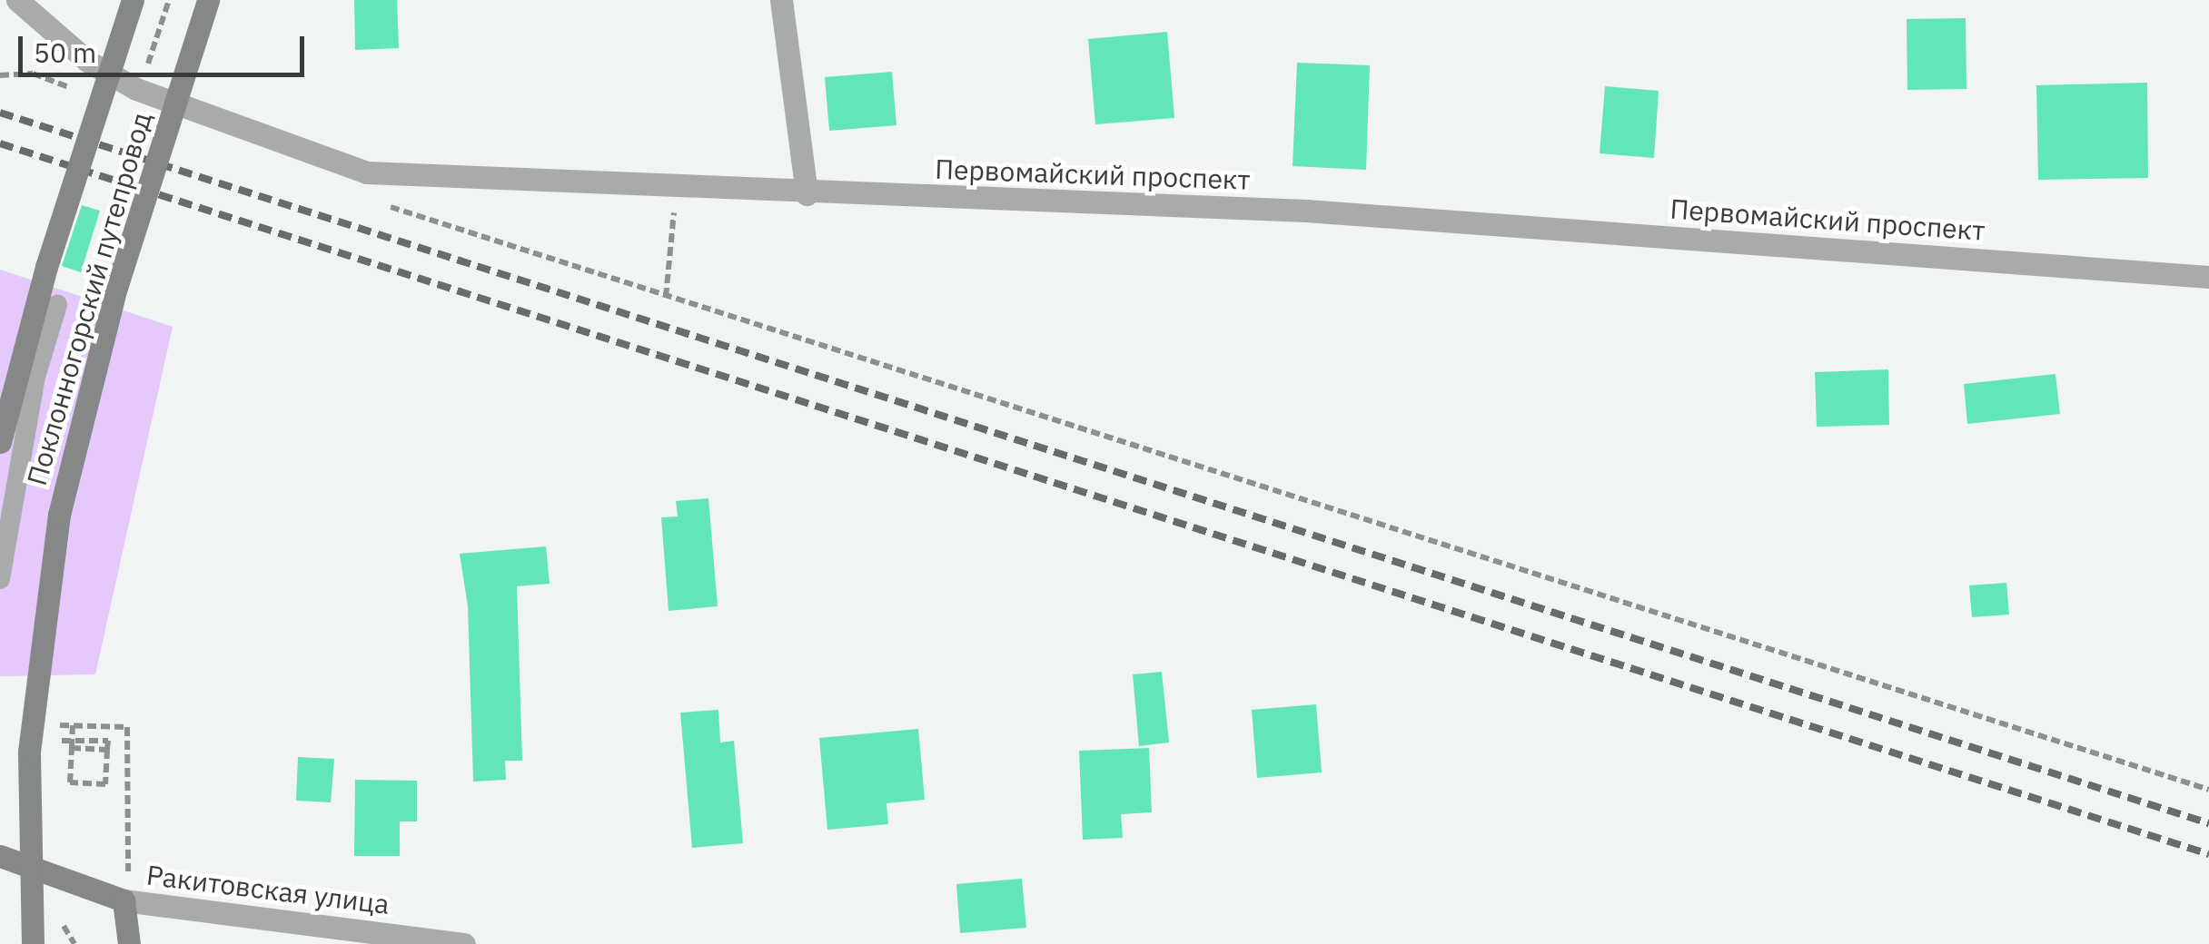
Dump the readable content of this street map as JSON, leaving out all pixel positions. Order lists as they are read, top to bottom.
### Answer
{
  "streets": {
    "main road": ["Поклонногорский путепровод", "Ракитовская улица"],
    "street": ["Первомайский проспект"]
  },
  "scale_bar": "50 m"
}
